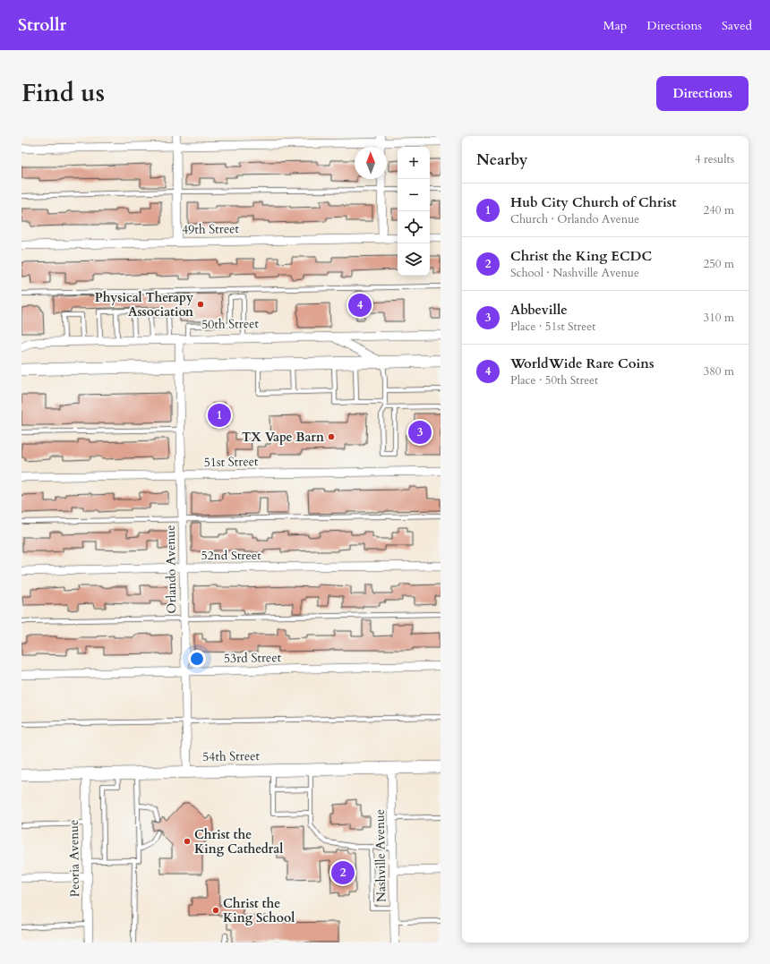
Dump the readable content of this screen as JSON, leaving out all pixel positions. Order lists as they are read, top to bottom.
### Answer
{
  "streets": {
    "main road": ["54th Street"],
    "street": [
      "49th Street",
      "50th Street",
      "51st Street",
      "52nd Street",
      "Orlando Avenue",
      "53rd Street",
      "Nashville Avenue",
      "Peoria Avenue"
    ]
  },
  "crossings": [
    ["50th Street", "Orlando Avenue"],
    ["51st Street", "Orlando Avenue"],
    ["52nd Street", "Orlando Avenue"],
    ["Orlando Avenue", "53rd Street"],
    ["Orlando Avenue", "54th Street"],
    ["54th Street", "Nashville Avenue"],
    ["54th Street", "Peoria Avenue"]
  ],
  "places": [
    "Physical Therapy Association",
    "TX Vape Barn",
    "Christ the King Cathedral",
    "Christ the King School"
  ],
  "north": "top",
  "page": {
    "header": "Strollr",
    "nav": ["Map", "Directions", "Saved"],
    "title": "Find us",
    "buttons": "Directions",
    "heading": ["Nearby", "4 results"],
    "map_buttons": ["+", "−"],
    "list": [
      {
        "mark": "1",
        "name": "Hub City Church of Christ",
        "note": "Church · Orlando Avenue",
        "value": "240 m"
      },
      {
        "mark": "2",
        "name": "Christ the King ECDC",
        "note": "School · Nashville Avenue",
        "value": "250 m"
      },
      {
        "mark": "3",
        "name": "Abbeville",
        "note": "Place · 51st Street",
        "value": "310 m"
      },
      {
        "mark": "4",
        "name": "WorldWide Rare Coins",
        "note": "Place · 50th Street",
        "value": "380 m"
      }
    ],
    "pins": [
      "4",
      "1",
      "3",
      "2"
    ]
  }
}
